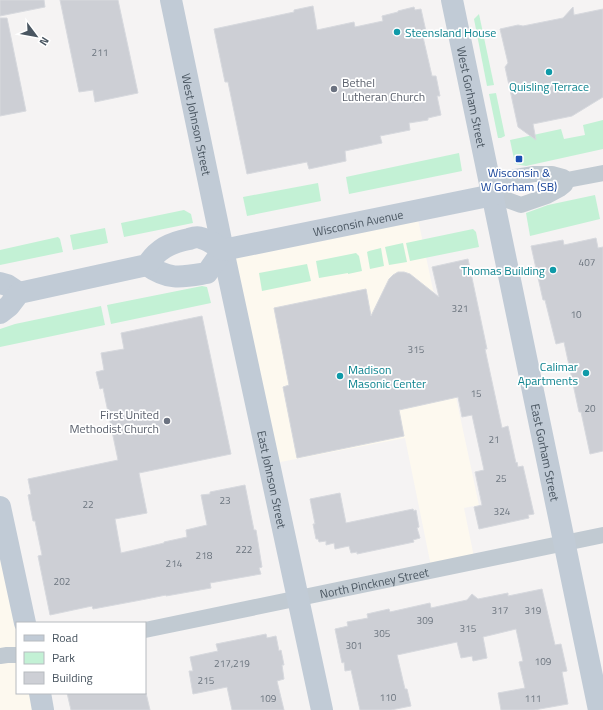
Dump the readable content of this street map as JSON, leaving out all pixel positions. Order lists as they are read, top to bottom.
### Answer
{
  "streets": {
    "main road": [
      "West Gorham Street",
      "West Johnson Street",
      "Wisconsin Avenue",
      "East Gorham Street",
      "East Johnson Street"
    ],
    "street": ["North Pinckney Street"]
  },
  "crossings": [
    ["West Gorham Street", "Wisconsin Avenue"],
    ["West Gorham Street", "East Gorham Street"],
    ["West Johnson Street", "Wisconsin Avenue"],
    ["West Johnson Street", "East Johnson Street"],
    ["Wisconsin Avenue", "East Gorham Street"],
    ["Wisconsin Avenue", "East Johnson Street"],
    ["East Gorham Street", "North Pinckney Street"],
    ["East Johnson Street", "North Pinckney Street"]
  ],
  "places": {
    "other": [
      "Steensland House",
      "Quisling Terrace",
      "Bethel Lutheran Church",
      "Thomas Building",
      "Calimar Apartments",
      "Madison Masonic Center",
      "First United Methodist Church"
    ],
    "transit": ["Wisconsin & W Gorham (SB)"]
  },
  "house_numbers": [
    "211",
    "407",
    "321",
    "10",
    "315",
    "15",
    "20",
    "21",
    "25",
    "23",
    "22",
    "324",
    "222",
    "218",
    "214",
    "202",
    "317",
    "319",
    "309",
    "315",
    "305",
    "301",
    "109",
    "217,219",
    "215",
    "110",
    "109",
    "111"
  ],
  "legend": ["Road", "Park", "Building"],
  "north": "bottom right"
}
